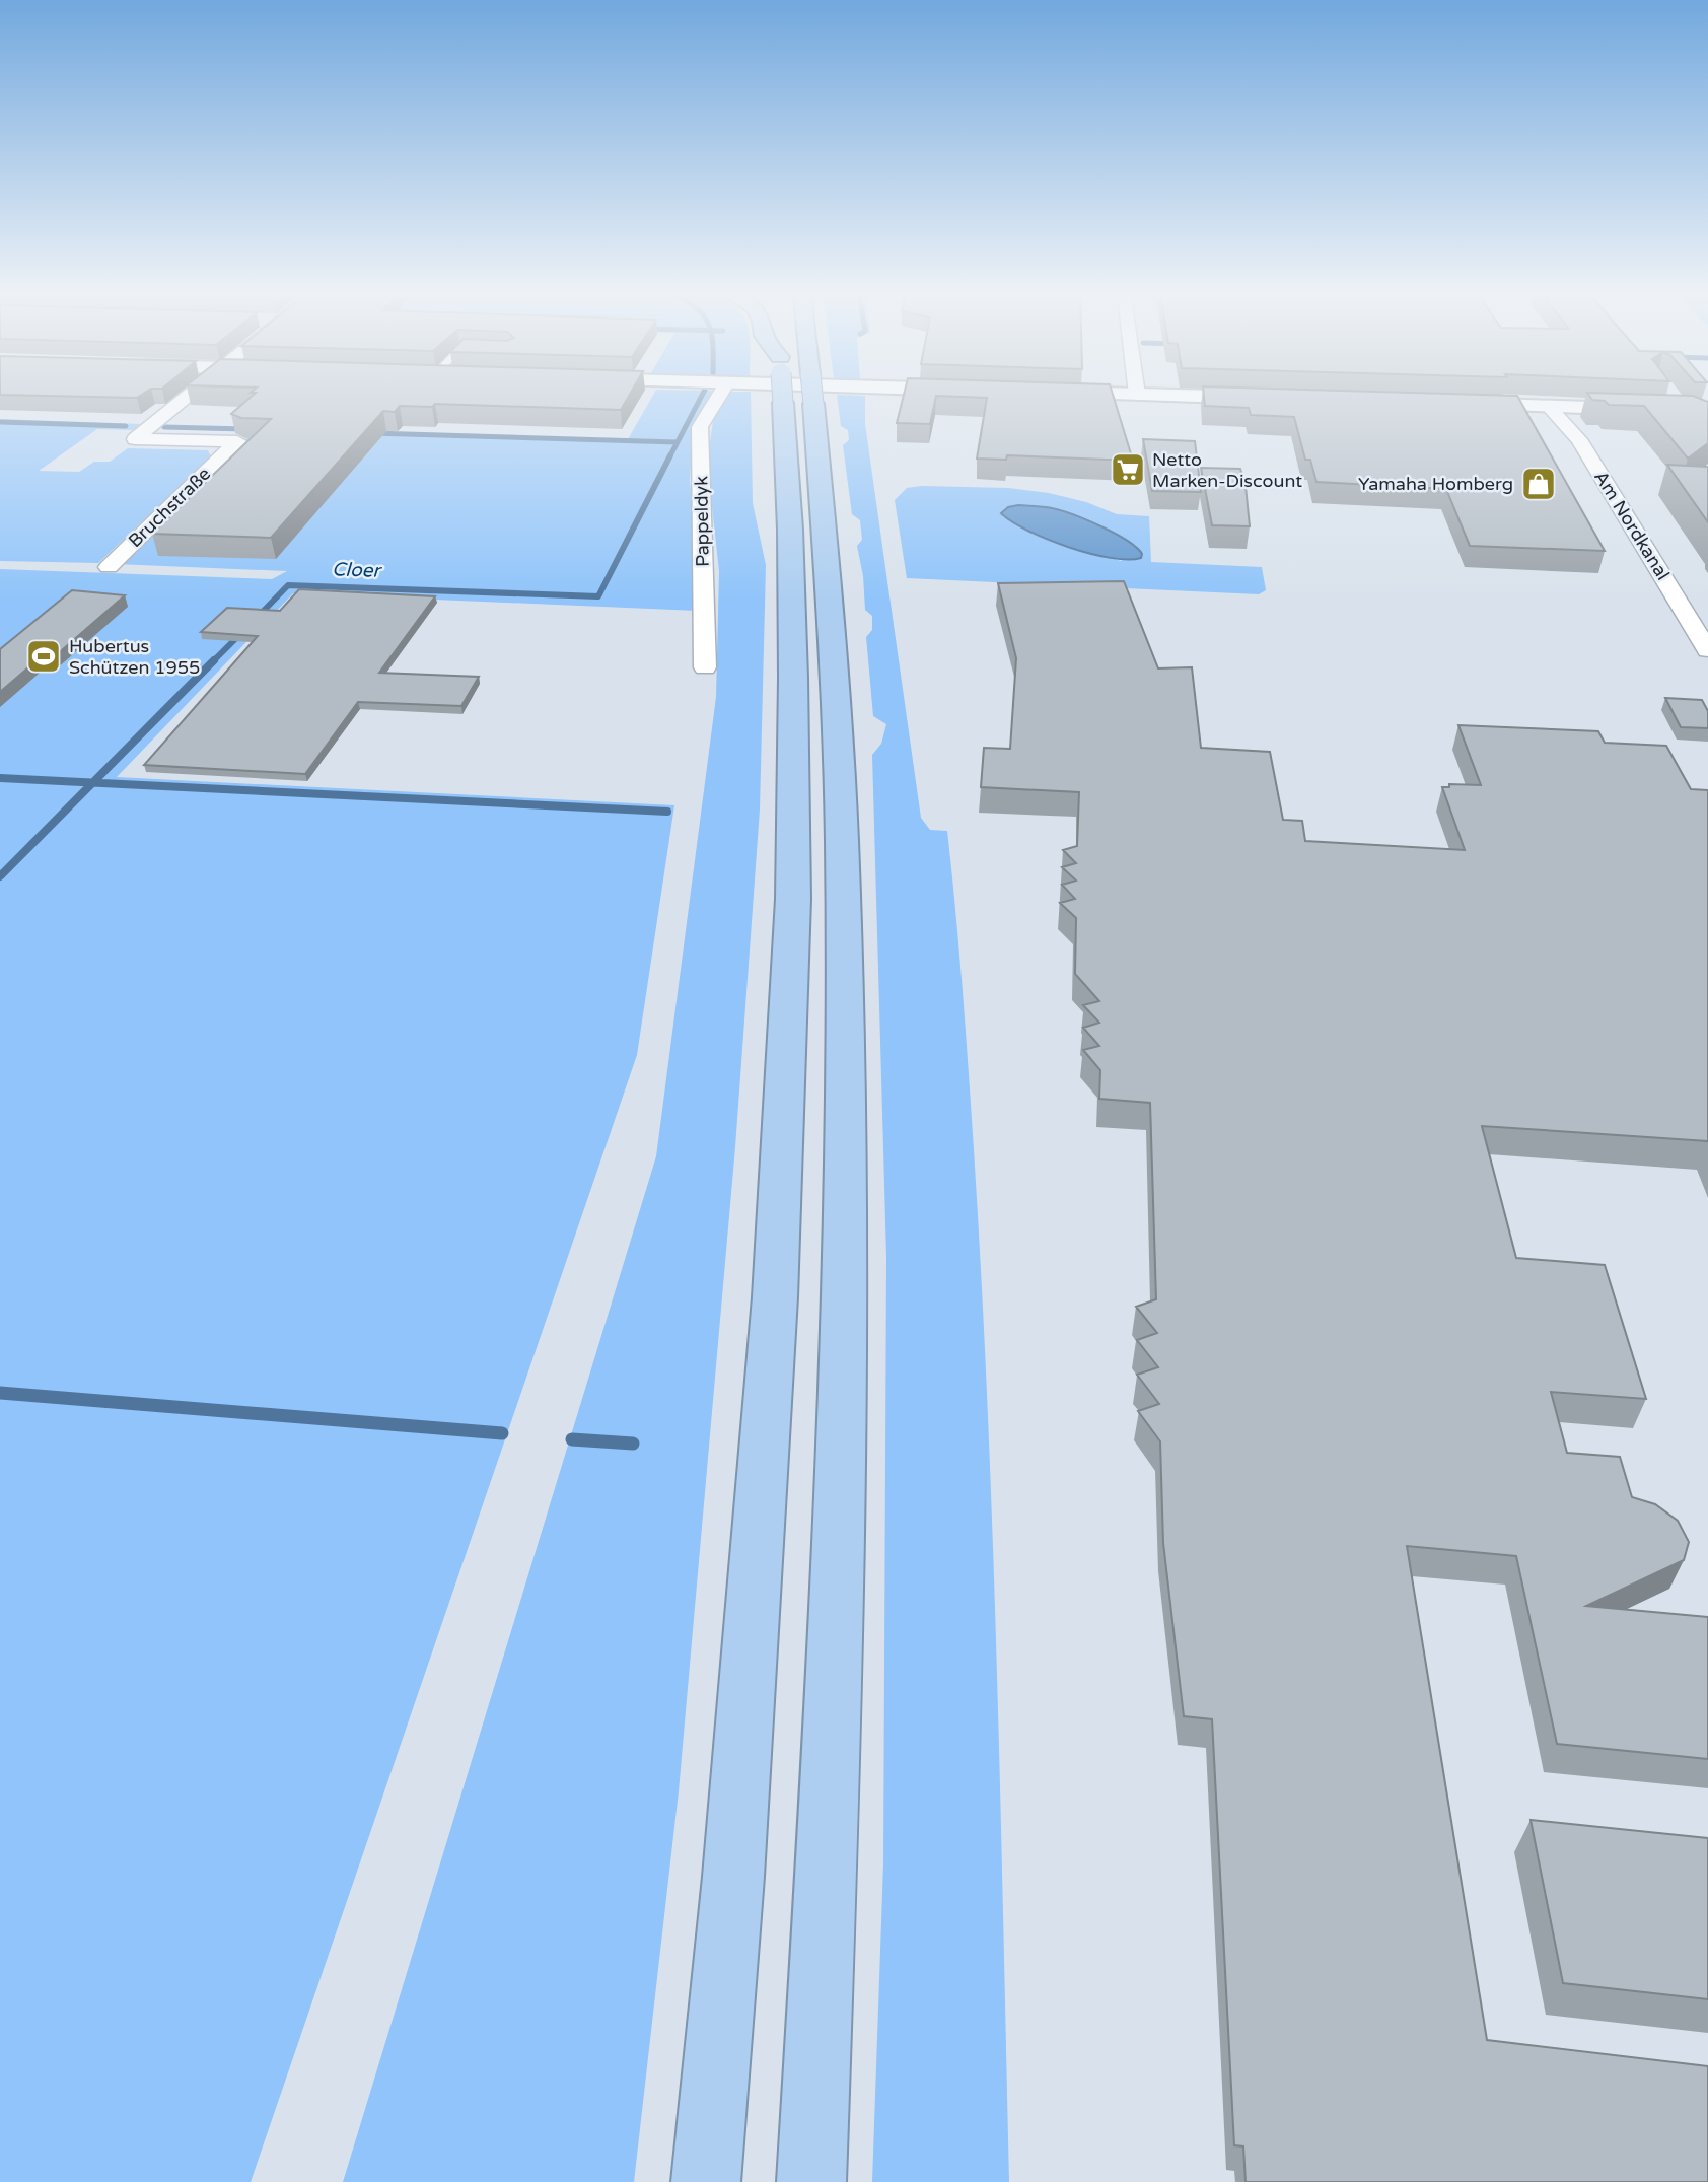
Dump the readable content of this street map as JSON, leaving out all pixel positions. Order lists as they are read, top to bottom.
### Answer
{
  "streets": {
    "street": ["Bruchstraße", "Pappeldyk", "Am Nordkanal"]
  },
  "water": ["Cloer"],
  "places": {
    "supermarket": ["Netto Marken-Discount"],
    "shop": ["Yamaha Homberg"],
    "sports": ["Hubertus Schützen 1955"]
  }
}
